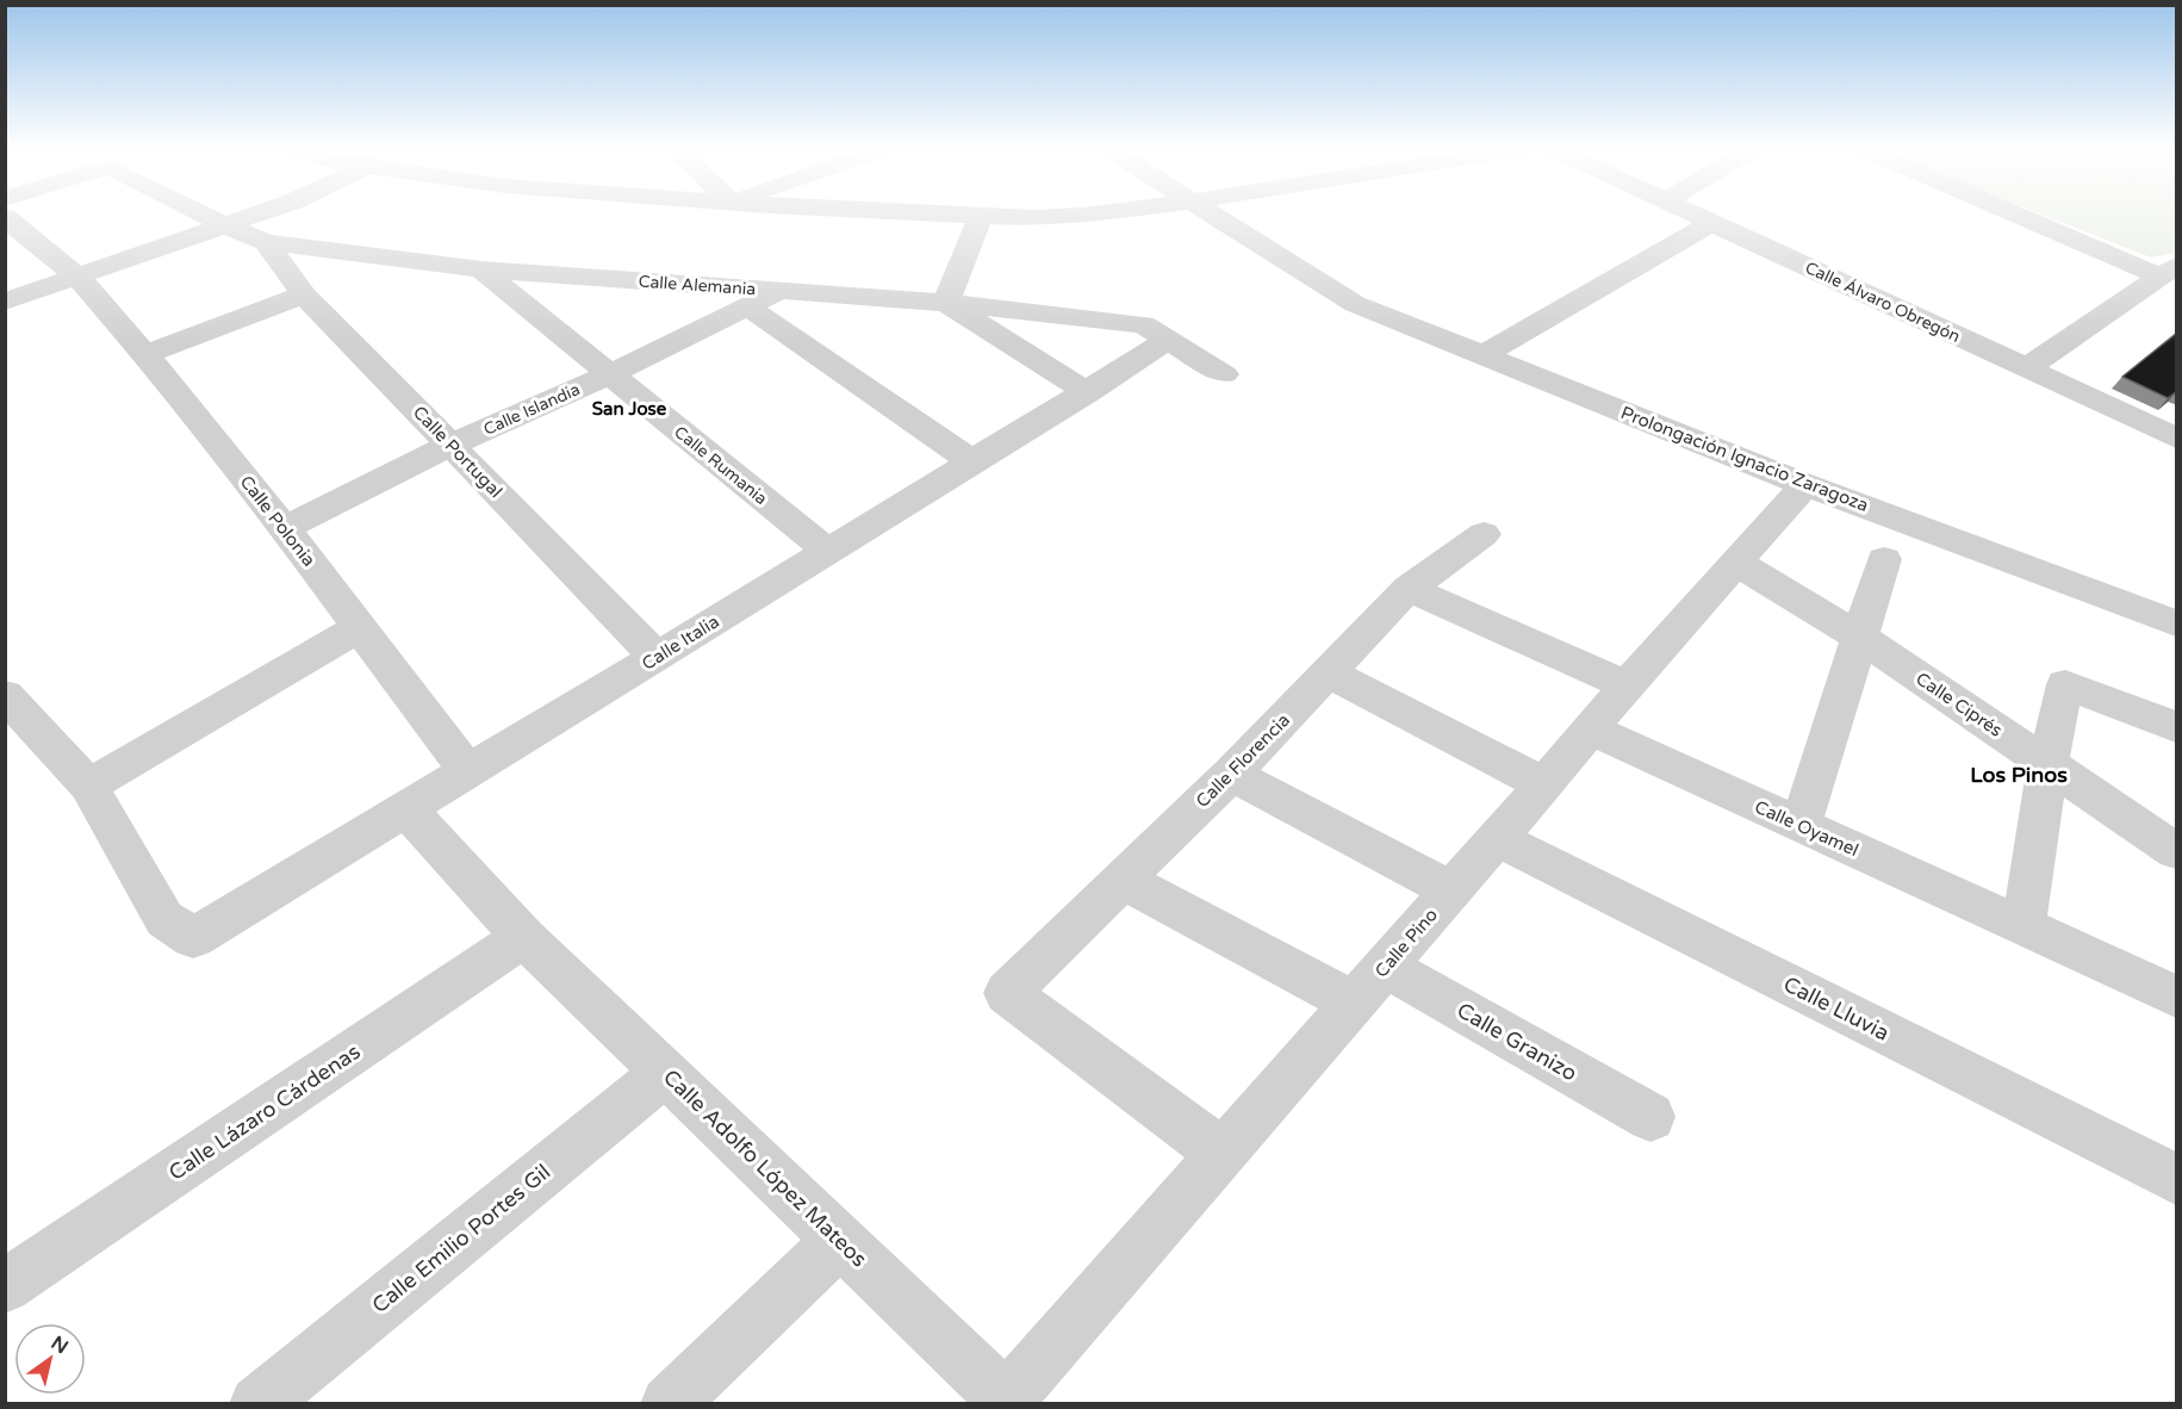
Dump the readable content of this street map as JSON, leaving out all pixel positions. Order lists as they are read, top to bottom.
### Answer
{
  "streets": {
    "street": [
      "Calle Alemania",
      "Calle Álvaro Obregón",
      "Calle Islandia",
      "Calle Portugal",
      "Prolongación Ignacio Zaragoza",
      "Calle Rumania",
      "Calle Polonia",
      "Calle Italia",
      "Calle Ciprés",
      "Calle Florencia",
      "Calle Oyamel",
      "Calle Pino",
      "Calle Lluvia",
      "Calle Granizo",
      "Calle Lázaro Cárdenas",
      "Calle Adolfo López Mateos",
      "Calle Emilio Portes Gil"
    ]
  },
  "crossings": [
    ["Calle Alemania", "Calle Islandia"],
    ["Calle Alemania", "Calle Portugal"],
    ["Calle Alemania", "Calle Rumania"],
    ["Calle Alemania", "Calle Italia"],
    ["Calle Islandia", "Calle Portugal"],
    ["Calle Islandia", "Calle Rumania"],
    ["Calle Islandia", "Calle Polonia"],
    ["Calle Portugal", "Calle Italia"],
    ["Prolongación Ignacio Zaragoza", "Calle Pino"],
    ["Calle Rumania", "Calle Italia"],
    ["Calle Polonia", "Calle Italia"],
    ["Calle Ciprés", "Calle Pino"],
    ["Calle Florencia", "Calle Pino"],
    ["Calle Oyamel", "Calle Pino"],
    ["Calle Pino", "Calle Lluvia"],
    ["Calle Pino", "Calle Granizo"],
    ["Calle Pino", "Calle Adolfo López Mateos"],
    ["Calle Lázaro Cárdenas", "Calle Adolfo López Mateos"],
    ["Calle Adolfo López Mateos", "Calle Emilio Portes Gil"]
  ],
  "districts": ["San Jose", "Los Pinos"],
  "north": "top right"
}
